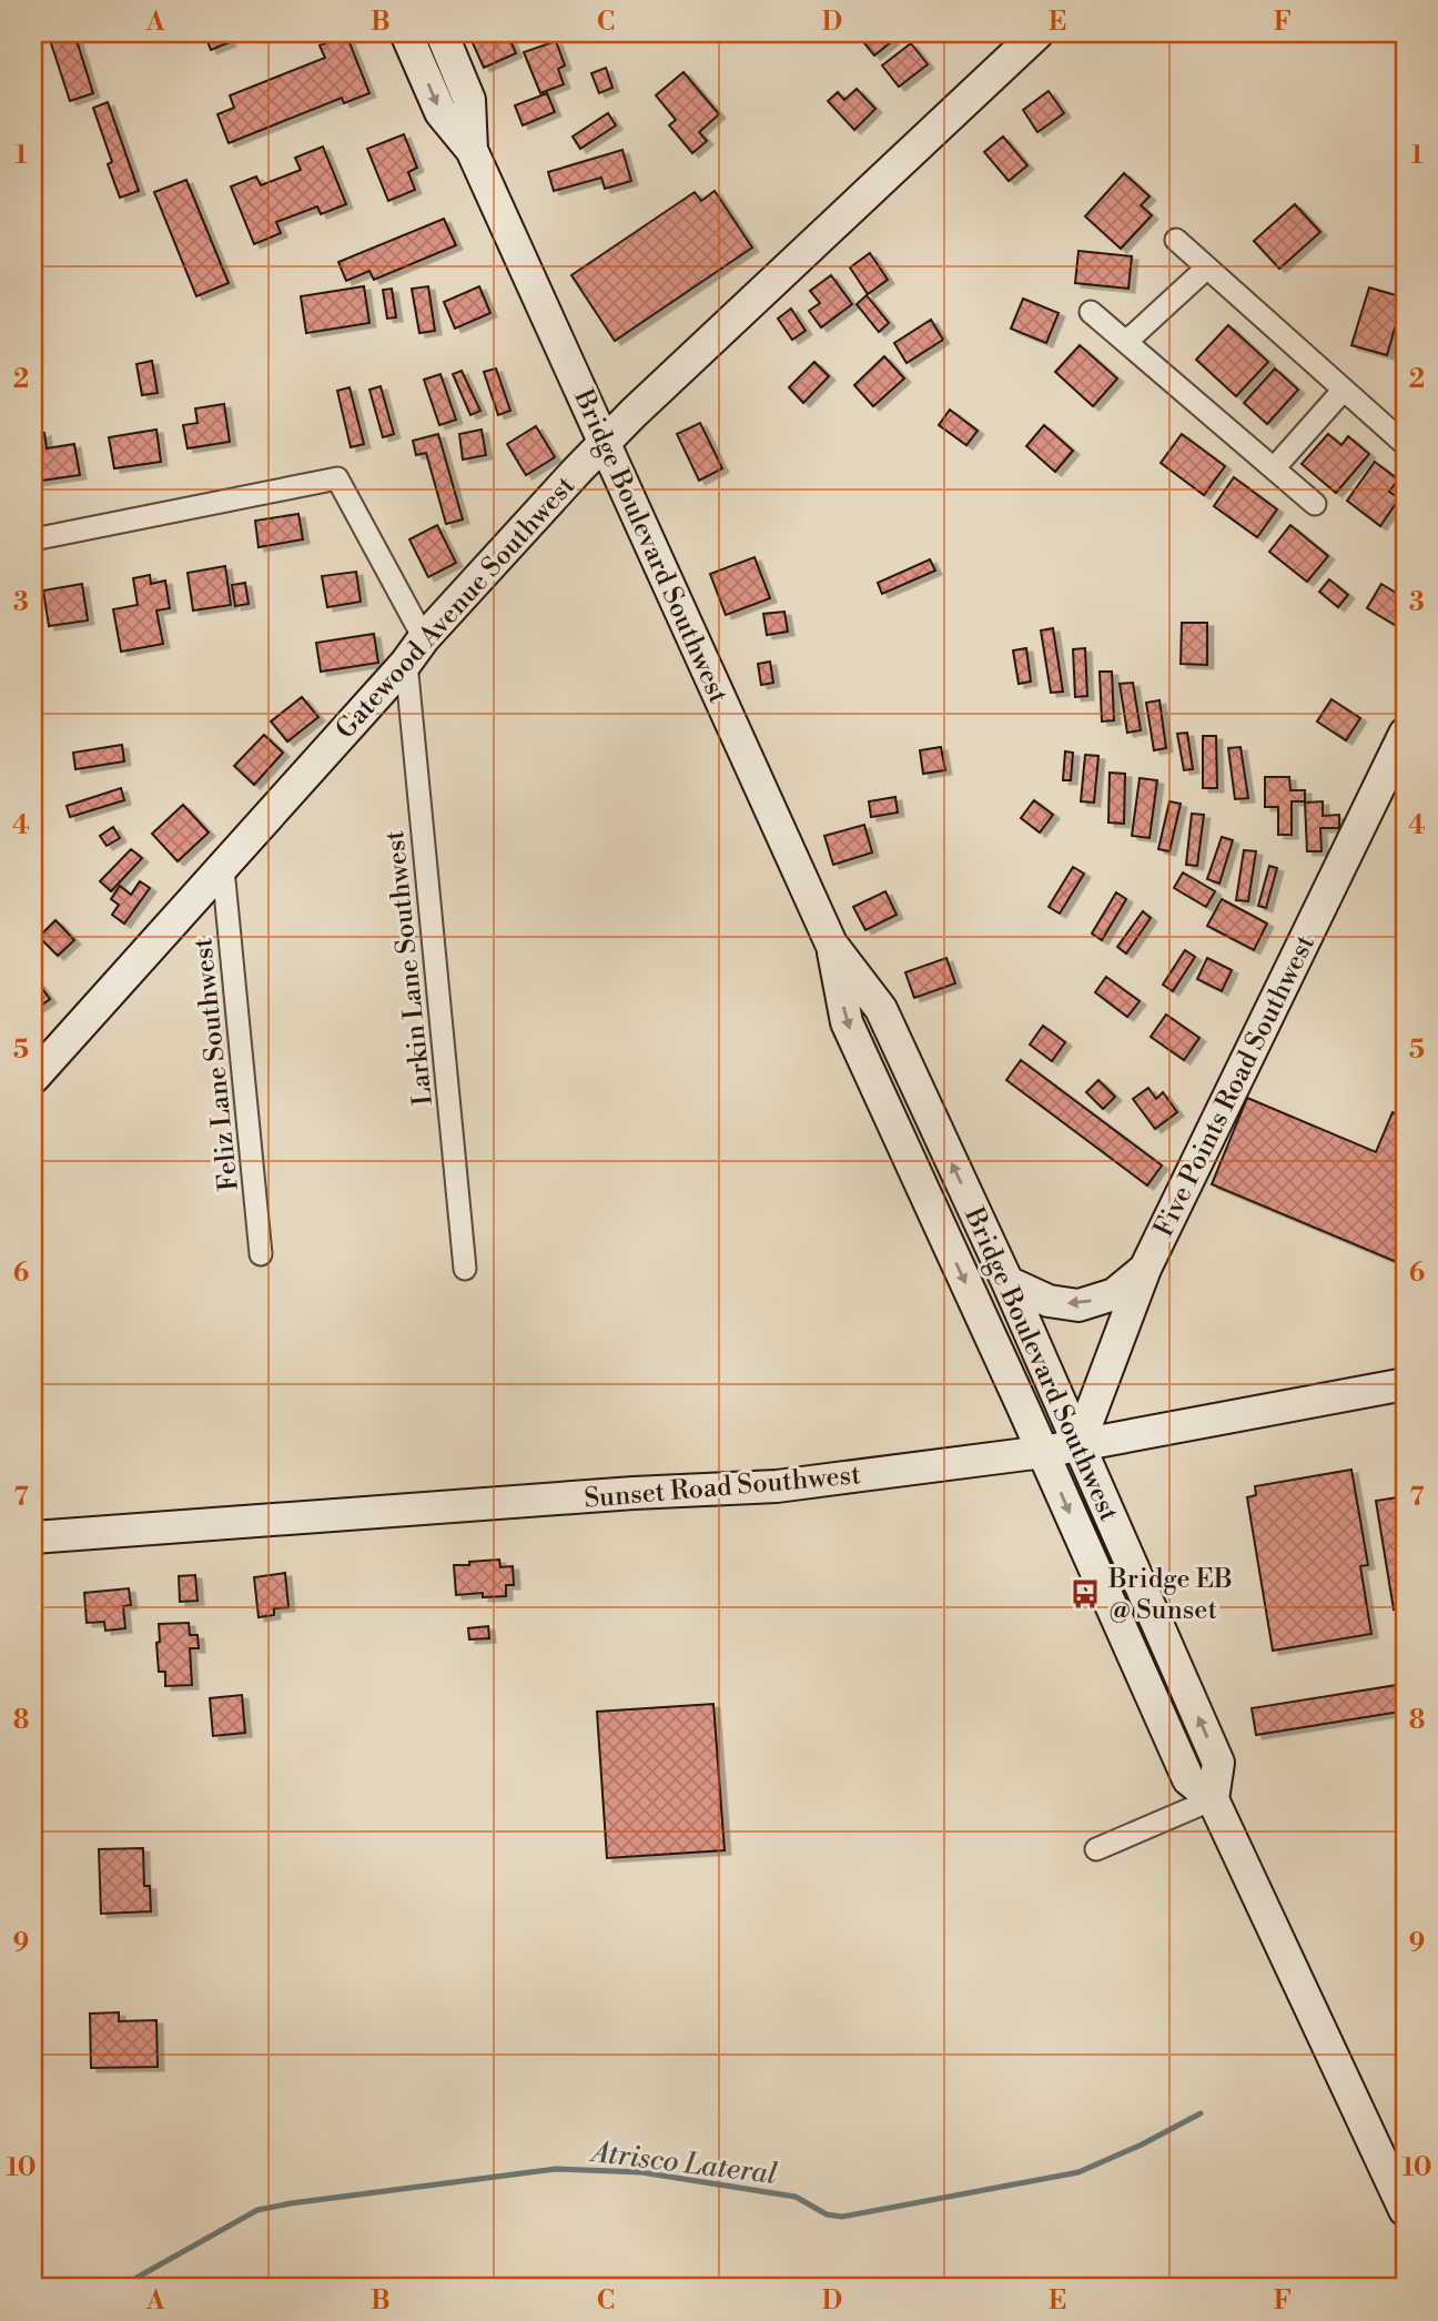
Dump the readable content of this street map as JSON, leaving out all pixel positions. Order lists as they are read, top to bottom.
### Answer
{
  "streets": {
    "main road": [
      "Bridge Boulevard Southwest",
      "Gatewood Avenue Southwest",
      "Five Points Road Southwest",
      "Sunset Road Southwest"
    ],
    "street": ["Larkin Lane Southwest", "Feliz Lane Southwest"]
  },
  "crossings": [
    ["Bridge Boulevard Southwest", "Gatewood Avenue Southwest"],
    ["Bridge Boulevard Southwest", "Five Points Road Southwest"],
    ["Bridge Boulevard Southwest", "Sunset Road Southwest"],
    ["Gatewood Avenue Southwest", "Larkin Lane Southwest"],
    ["Gatewood Avenue Southwest", "Feliz Lane Southwest"],
    ["Five Points Road Southwest", "Sunset Road Southwest"]
  ],
  "water": ["Atrisco Lateral"],
  "places": {
    "bus stop": ["Bridge EB @ Sunset"]
  },
  "grid": {
    "columns": [
      "A",
      "B",
      "C",
      "D",
      "E",
      "F"
    ],
    "rows": [
      "1",
      "2",
      "3",
      "4",
      "5",
      "6",
      "7",
      "8",
      "9",
      "10"
    ]
  }
}
